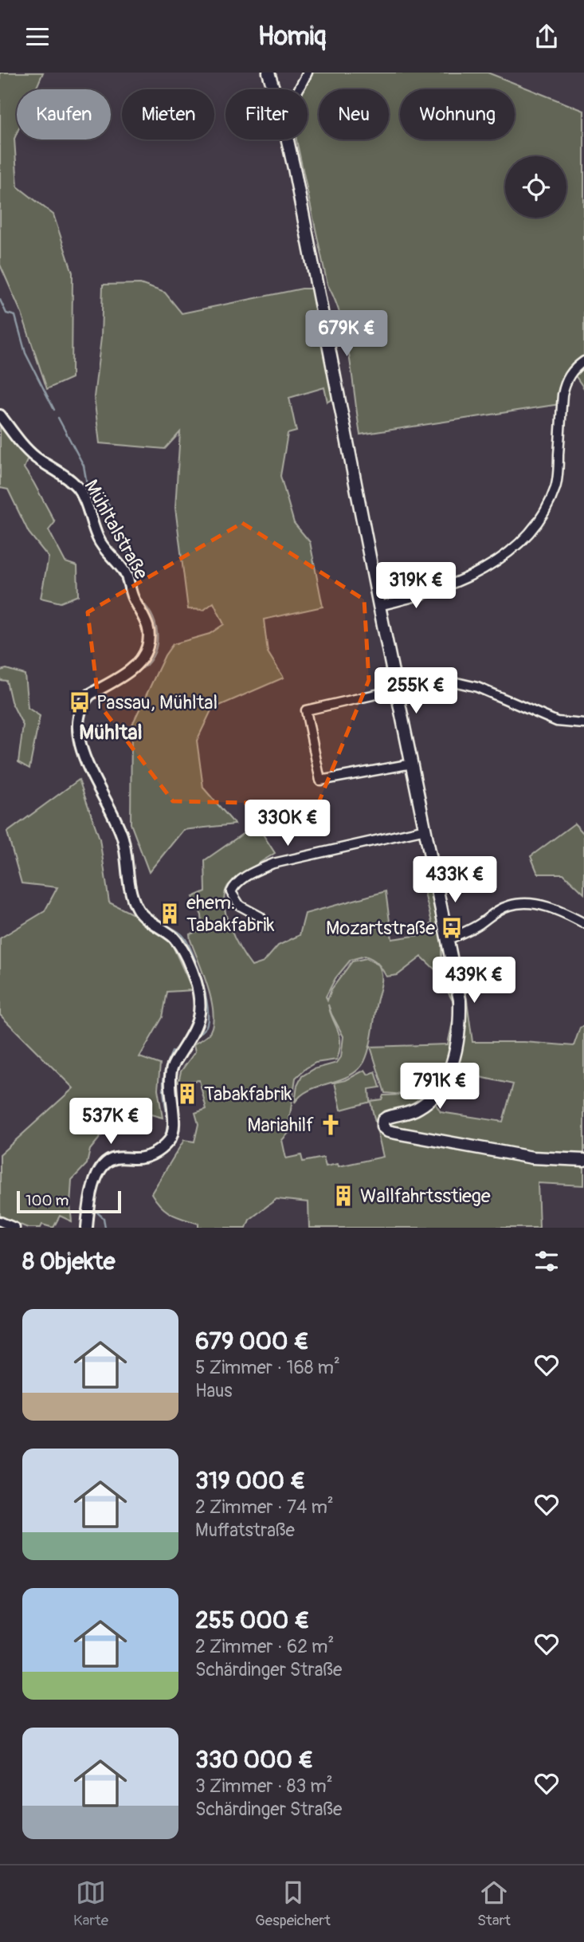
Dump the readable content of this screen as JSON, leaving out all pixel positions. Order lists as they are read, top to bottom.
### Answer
{
  "streets": {
    "street": ["Mühltalstraße"]
  },
  "districts": ["Mühltal"],
  "places": {
    "bus stop": ["Passau, Mühltal", "Mozartstraße"],
    "building": ["ehem. Tabakfabrik", "Tabakfabrik", "Wallfahrtsstiege"],
    "church": ["Mariahilf"]
  },
  "scale_bar": "100 m",
  "page": {
    "header": "Homiq",
    "chip": [
      "Kaufen",
      "Mieten",
      "Filter",
      "Neu",
      "Wohnung"
    ],
    "price": [
      "679K €",
      "319K €",
      "255K €",
      "330K €",
      "433K €",
      "439K €",
      "791K €",
      "537K €"
    ],
    "scale": "100 m",
    "heading": "8 Objekte",
    "list": [
      {
        "name": "679 000 €",
        "note": "5 Zimmer · 168 m² · Haus"
      },
      {
        "name": "319 000 €",
        "note": "2 Zimmer · 74 m² · Muffatstraße"
      },
      {
        "name": "255 000 €",
        "note": "2 Zimmer · 62 m² · Schärdinger Straße"
      },
      {
        "name": "330 000 €",
        "note": "3 Zimmer · 83 m² · Schärdinger Straße"
      }
    ],
    "tabs": ["Karte", "Gespeichert", "Start"]
  }
}
